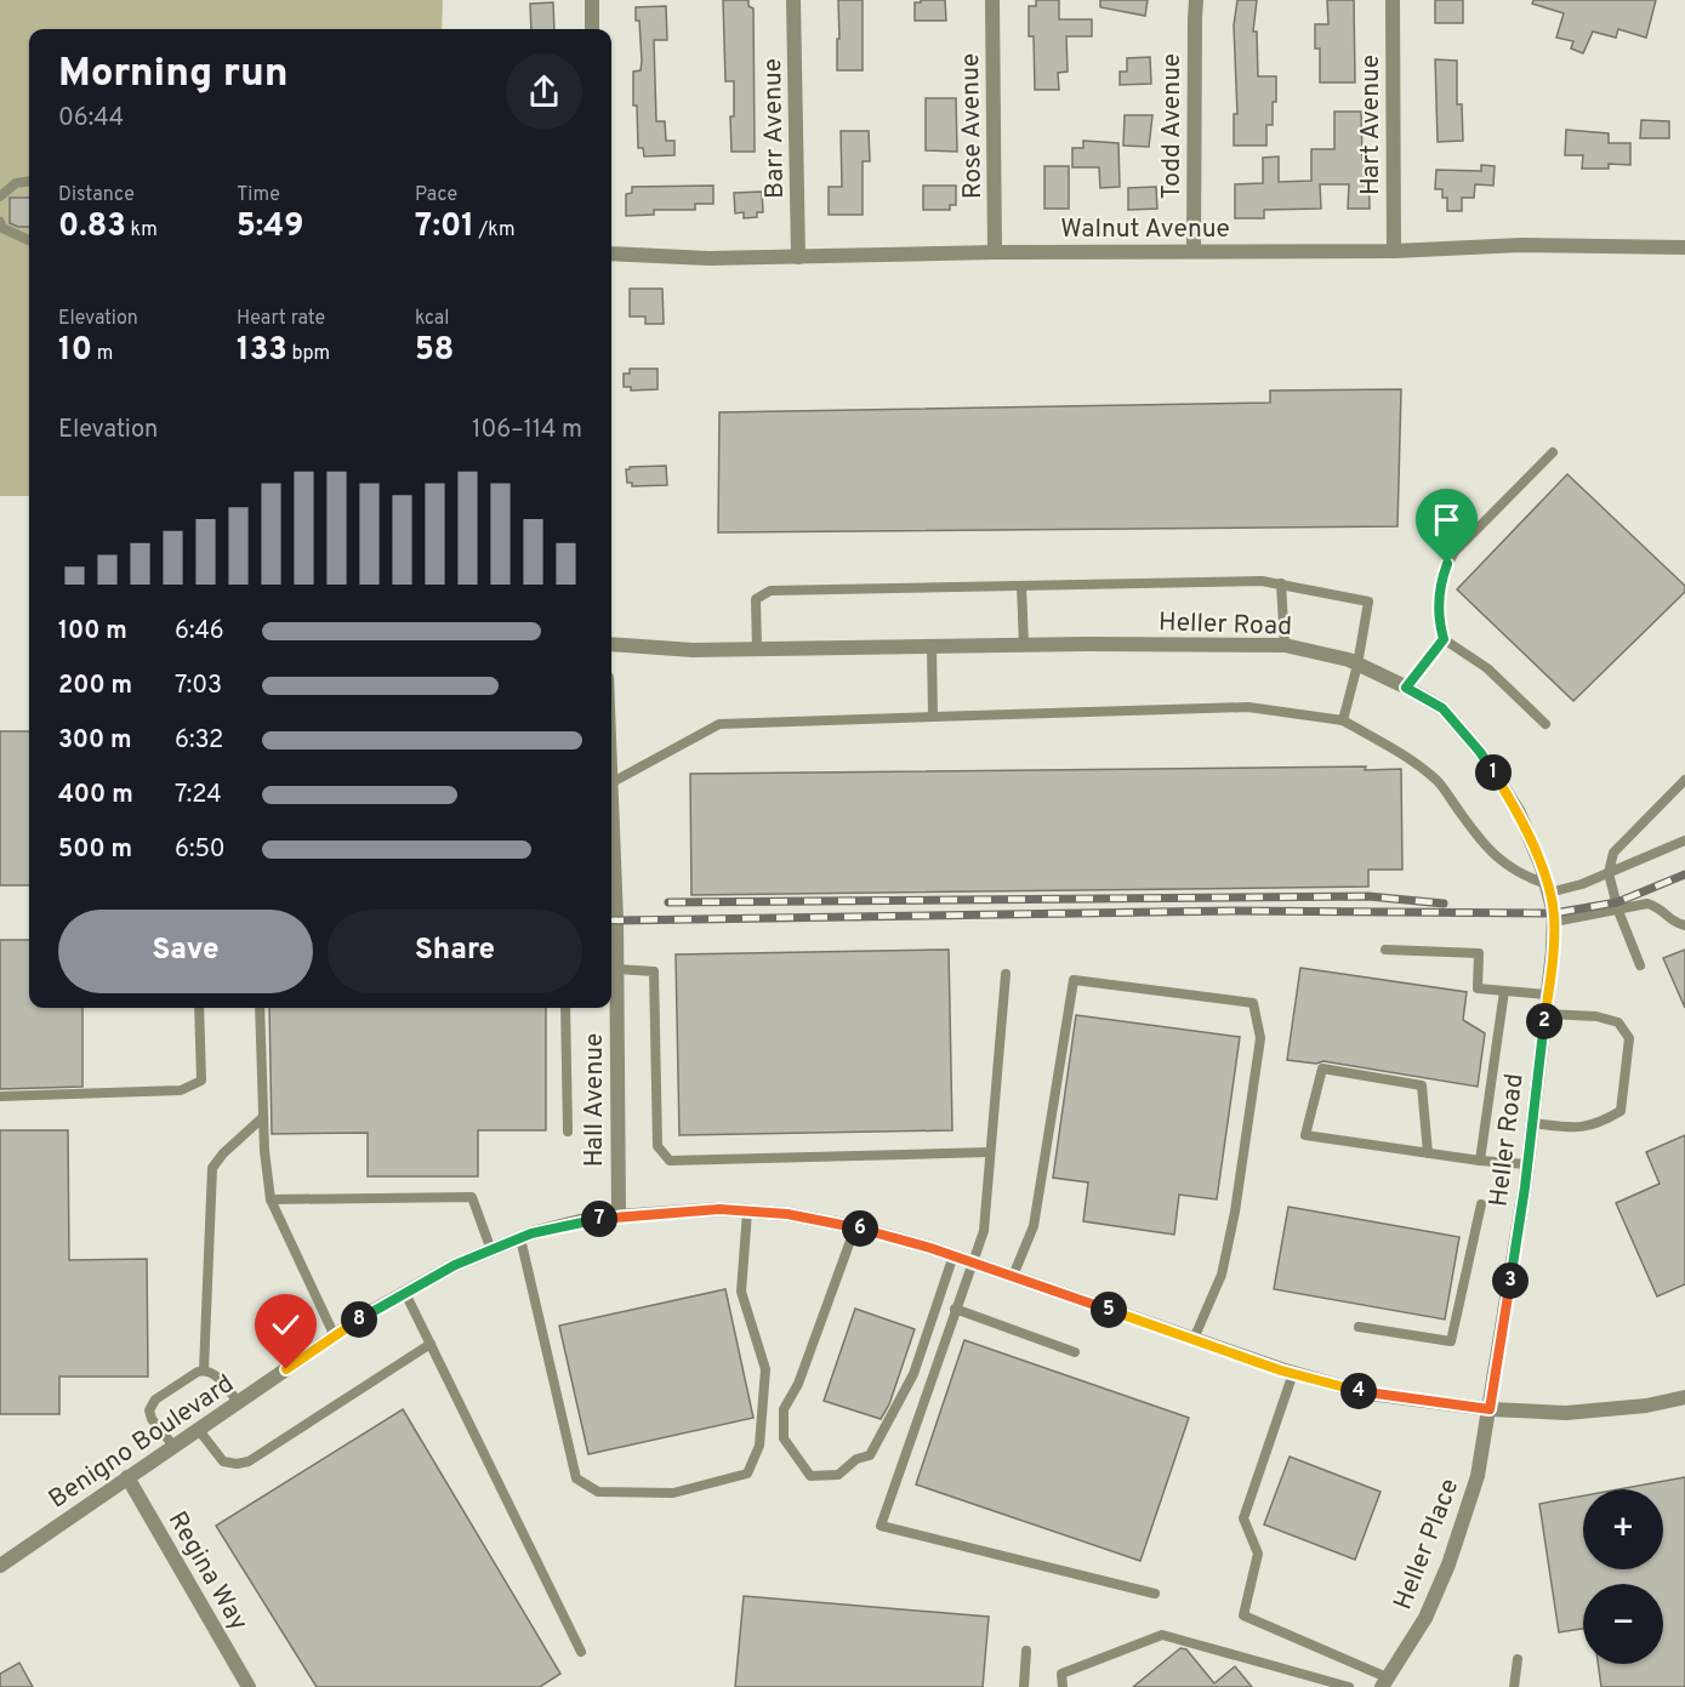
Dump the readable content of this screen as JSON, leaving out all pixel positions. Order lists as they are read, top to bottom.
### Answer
{
  "streets": {
    "street": [
      "Hart Avenue",
      "Rose Avenue",
      "Todd Avenue",
      "Barr Avenue",
      "Walnut Avenue",
      "Heller Road",
      "Hall Avenue",
      "Benigno Boulevard",
      "Heller Place",
      "Regina Way"
    ]
  },
  "crossings": [
    ["Hart Avenue", "Walnut Avenue"],
    ["Rose Avenue", "Walnut Avenue"],
    ["Todd Avenue", "Walnut Avenue"],
    ["Barr Avenue", "Walnut Avenue"],
    ["Heller Road", "Benigno Boulevard"],
    ["Heller Road", "Heller Place"],
    ["Hall Avenue", "Benigno Boulevard"],
    ["Benigno Boulevard", "Heller Place"],
    ["Benigno Boulevard", "Regina Way"]
  ],
  "page": {
    "heading": ["Morning run", "06:44"],
    "stats": [
      ["Distance", "0.83 km"],
      ["Time", "5:49"],
      ["Pace", "7:01 /km"],
      ["Elevation", "10 m"],
      ["Heart rate", "133 bpm"],
      ["kcal", "58"]
    ],
    "chart": ["Elevation", "106–114 m"],
    "list": [
      {
        "name": "100 m",
        "note": "6:46"
      },
      {
        "name": "200 m",
        "note": "7:03"
      },
      {
        "name": "300 m",
        "note": "6:32"
      },
      {
        "name": "400 m",
        "note": "7:24"
      },
      {
        "name": "500 m",
        "note": "6:50"
      }
    ],
    "pins": [
      "1",
      "2",
      "7",
      "6",
      "3",
      "5",
      "8",
      "4"
    ],
    "buttons": ["Save", "Share"],
    "map_buttons": ["+", "−"]
  }
}
